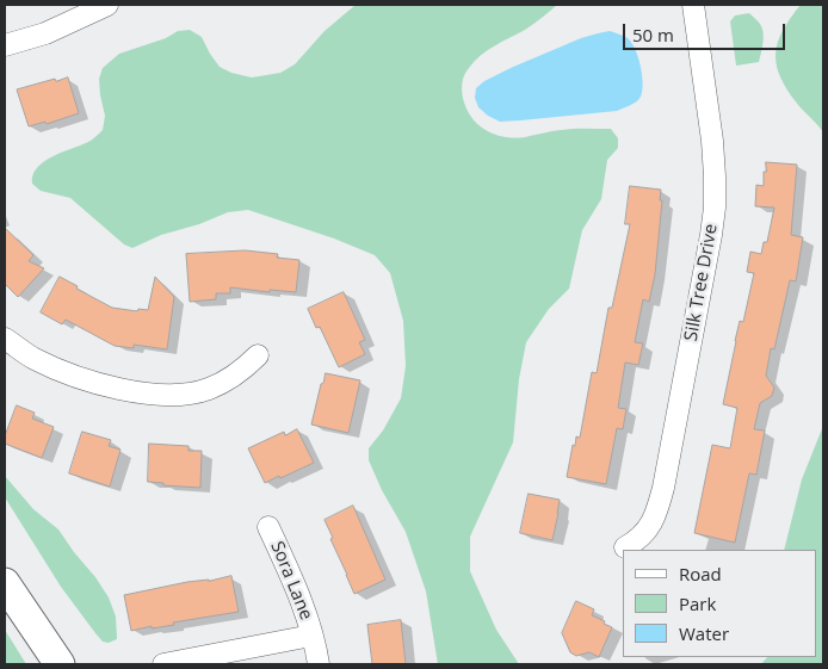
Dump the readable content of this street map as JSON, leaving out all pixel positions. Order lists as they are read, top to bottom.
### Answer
{
  "streets": {
    "street": ["Silk Tree Drive", "Sora Lane"]
  },
  "legend": ["Road", "Park", "Water"],
  "scale_bar": "50 m"
}
